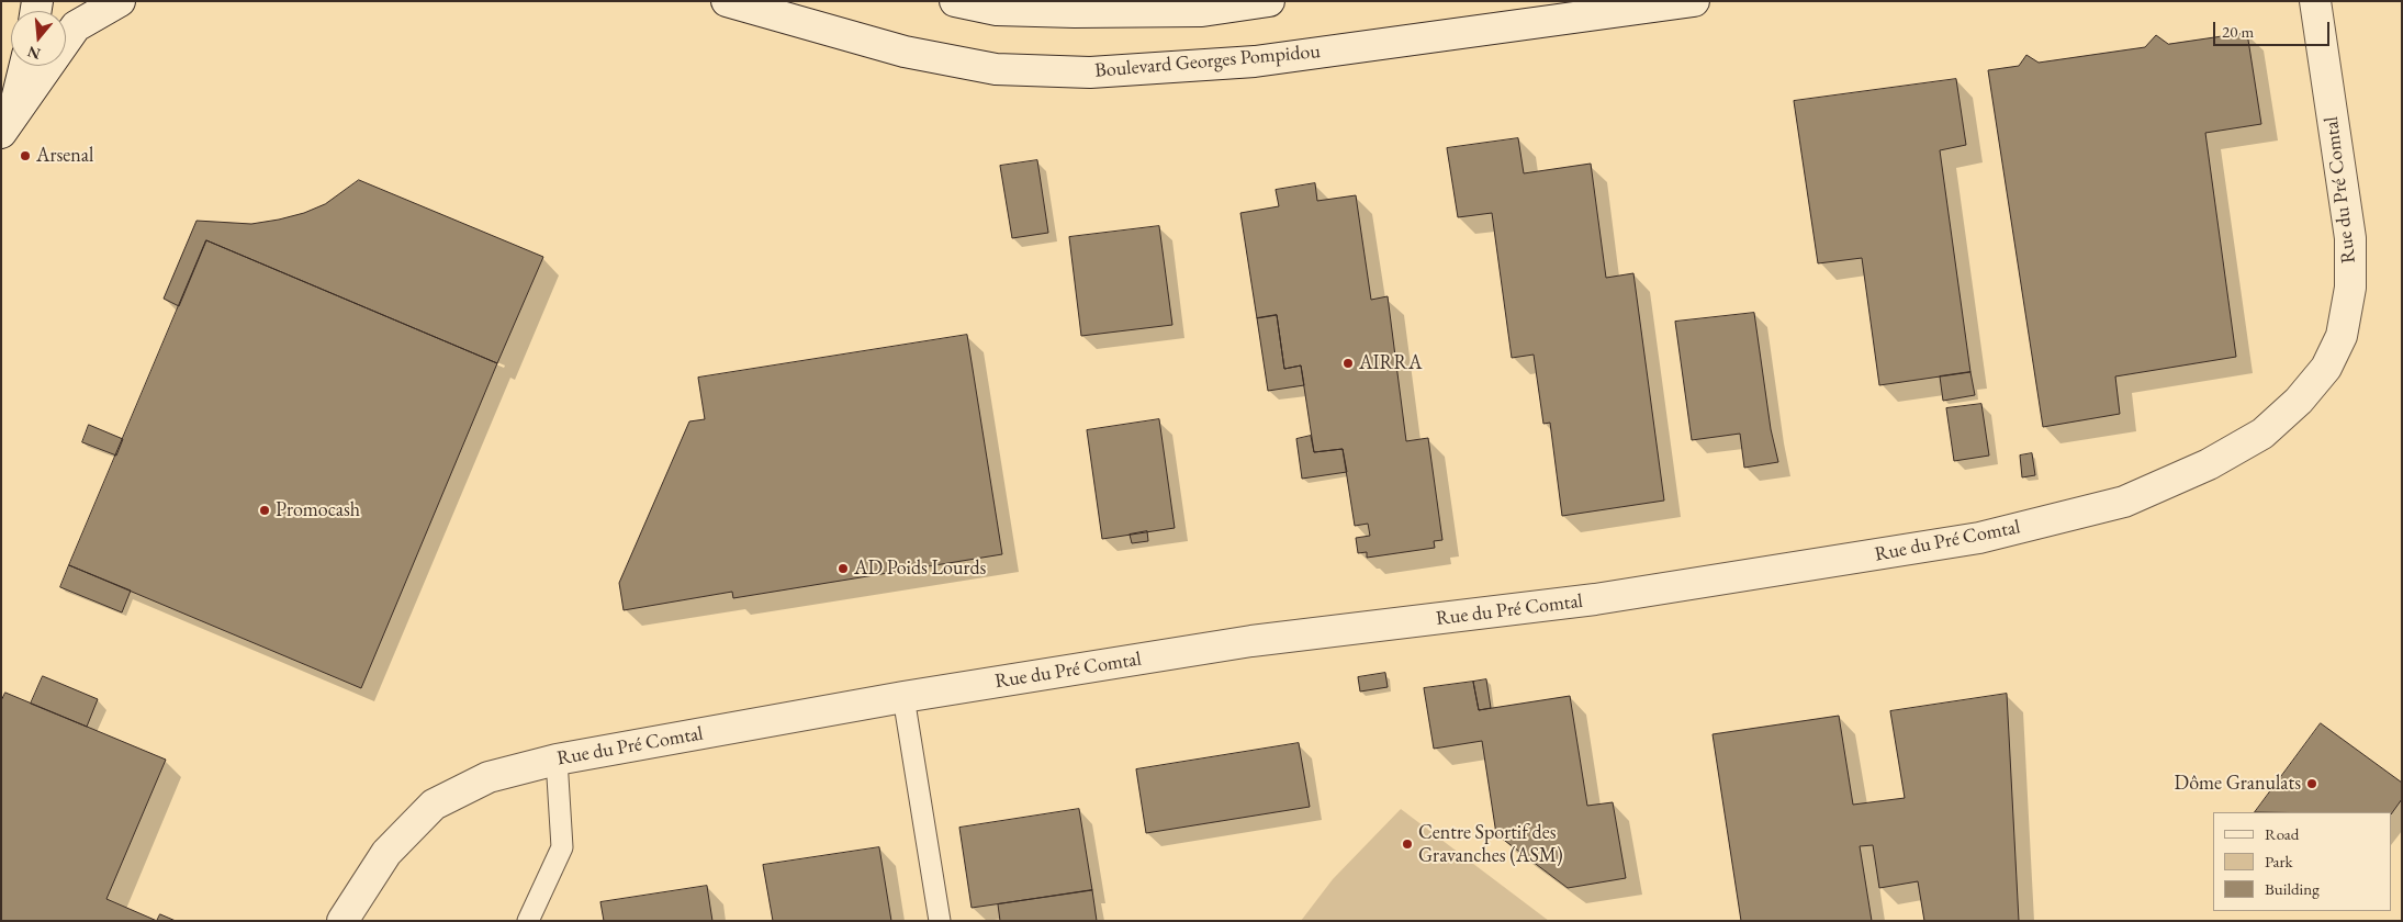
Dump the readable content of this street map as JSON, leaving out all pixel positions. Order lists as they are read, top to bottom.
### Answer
{
  "streets": {
    "street": ["Boulevard Georges Pompidou", "Rue du Pré Comtal"]
  },
  "places": [
    "Arsenal",
    "AIRRA",
    "Promocash",
    "AD Poids Lourds",
    "Dôme Granulats",
    "Centre Sportif des Gravanches (ASM)"
  ],
  "legend": ["Road", "Park", "Building"],
  "scale_bar": "20 m",
  "north": "bottom"
}
